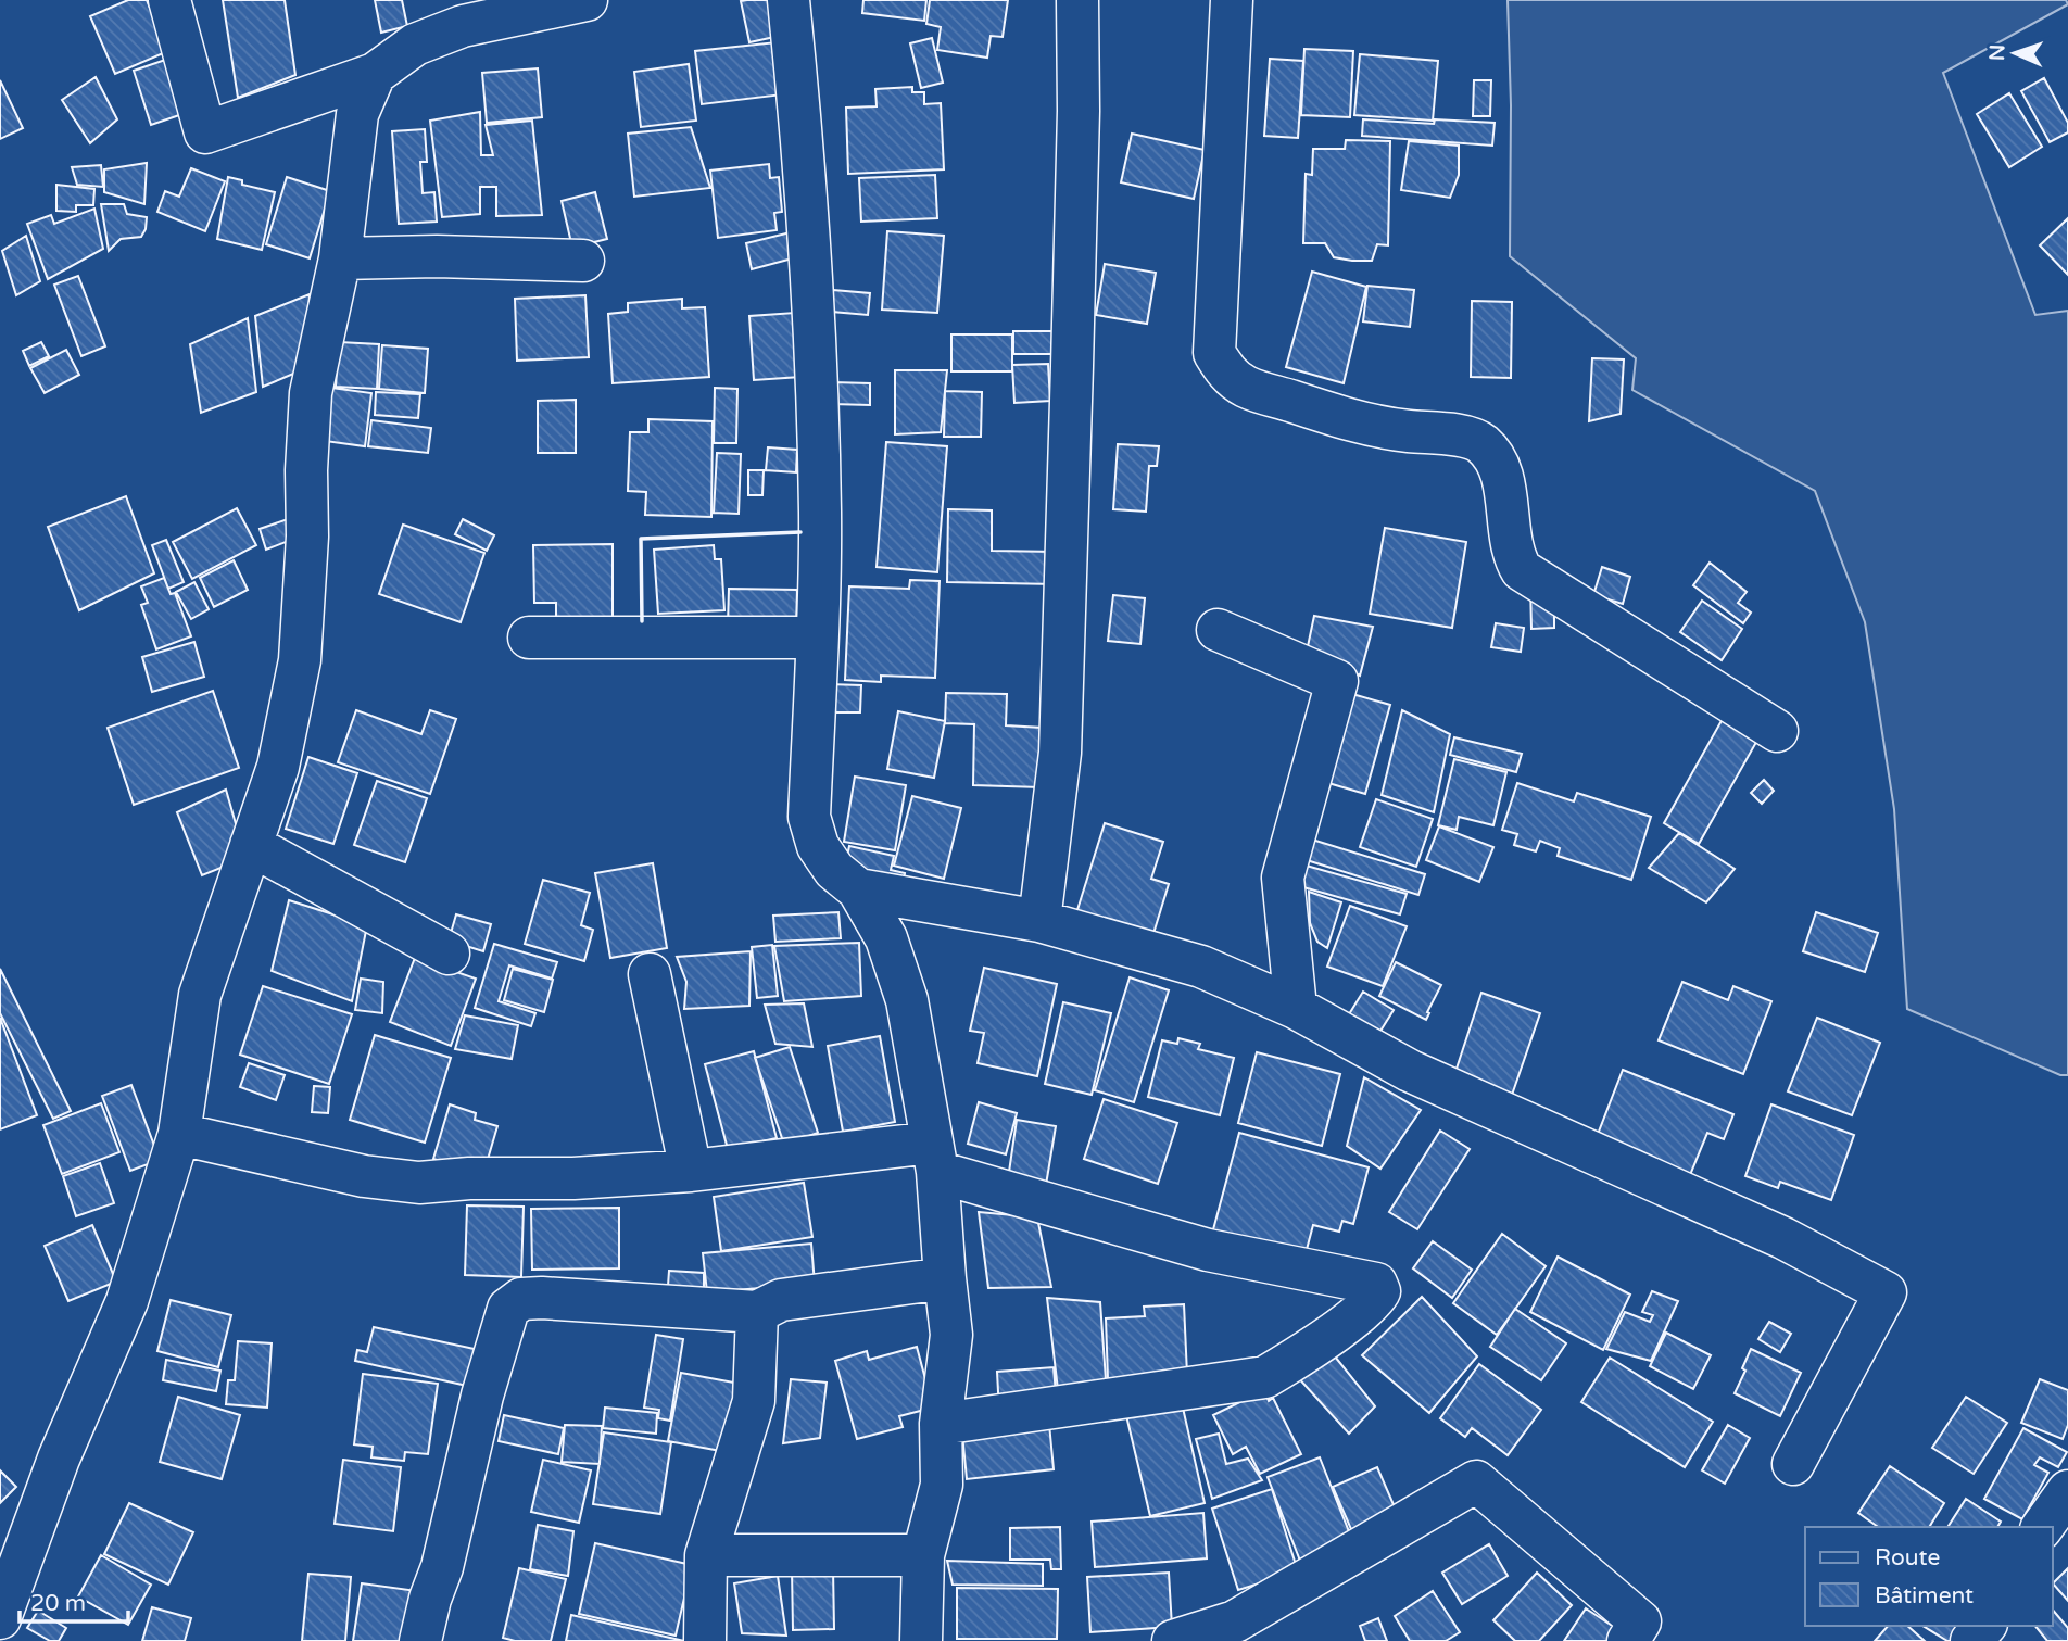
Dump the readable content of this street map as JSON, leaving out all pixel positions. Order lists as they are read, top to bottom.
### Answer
{
  "legend": ["Route", "Bâtiment"],
  "scale_bar": "20 m",
  "north": "left"
}
